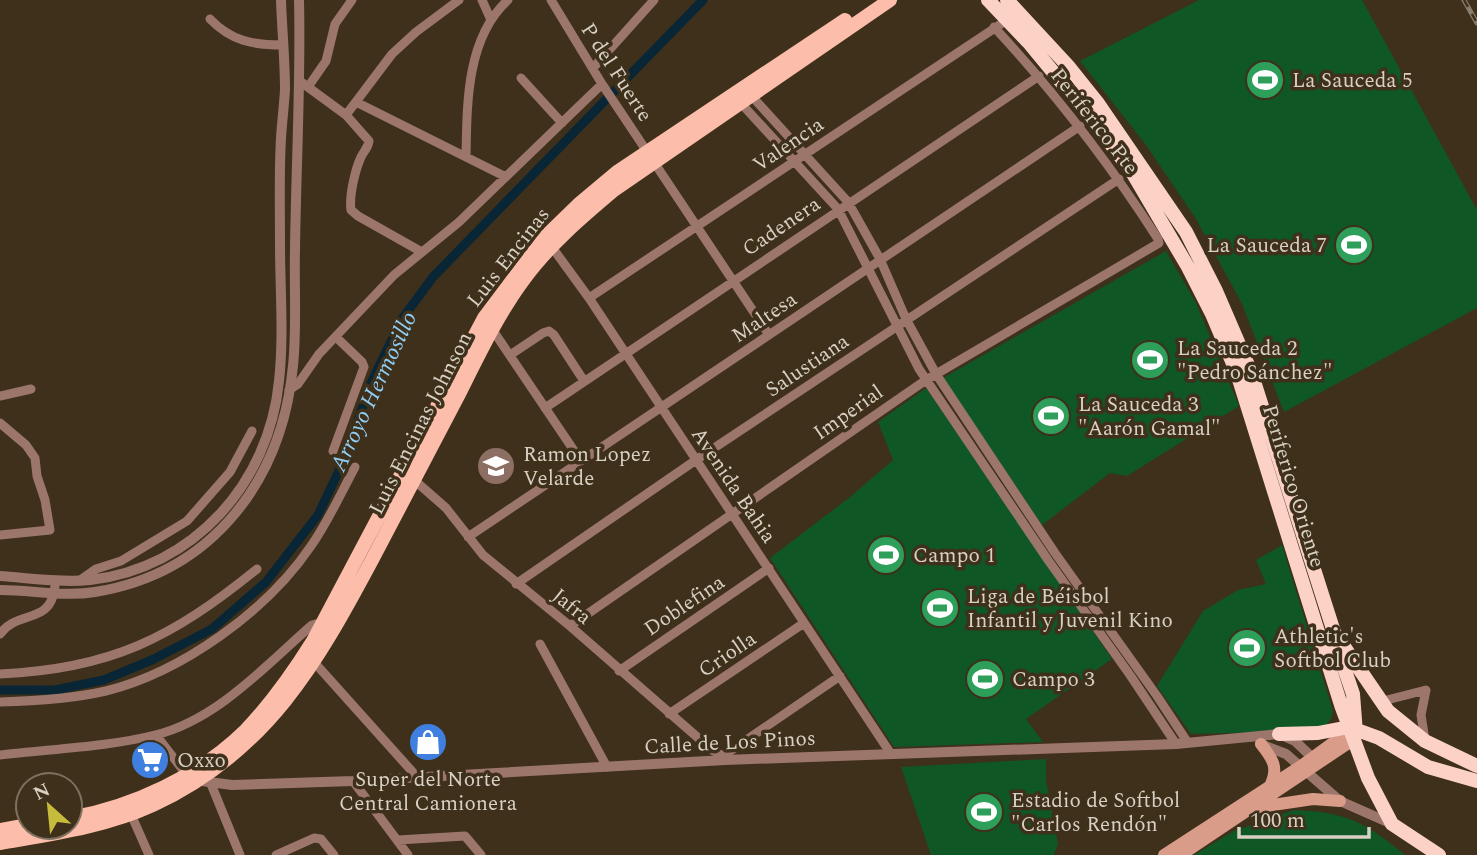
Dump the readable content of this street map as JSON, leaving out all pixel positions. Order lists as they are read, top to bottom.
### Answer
{
  "streets": {
    "highway": ["Periferico Oriente"],
    "main road": ["Luis Encinas Johnson"],
    "street": [
      "P del Fuerte",
      "Periferico Pte",
      "Valencia",
      "Cadenera",
      "Maltesa",
      "Salustiana",
      "Imperial",
      "Avenida Bahia",
      "Doblefina",
      "Jafra",
      "Criolla",
      "Calle de Los Pinos"
    ]
  },
  "crossings": [
    ["P del Fuerte", "Valencia"],
    ["P del Fuerte", "Cadenera"],
    ["P del Fuerte", "Maltesa"],
    ["P del Fuerte", "Luis Encinas Johnson"],
    ["Periferico Pte", "Valencia"],
    ["Periferico Pte", "Cadenera"],
    ["Periferico Pte", "Maltesa"],
    ["Periferico Pte", "Salustiana"],
    ["Periferico Pte", "Imperial"],
    ["Periferico Pte", "Periferico Oriente"],
    ["Valencia", "Avenida Bahia"],
    ["Valencia", "Periferico Oriente"],
    ["Cadenera", "Avenida Bahia"],
    ["Maltesa", "Avenida Bahia"],
    ["Maltesa", "Jafra"],
    ["Salustiana", "Avenida Bahia"],
    ["Salustiana", "Jafra"],
    ["Imperial", "Avenida Bahia"],
    ["Imperial", "Jafra"],
    ["Luis Encinas Johnson", "Avenida Bahia"],
    ["Luis Encinas Johnson", "Jafra"],
    ["Luis Encinas Johnson", "Calle de Los Pinos"],
    ["Avenida Bahia", "Doblefina"],
    ["Avenida Bahia", "Criolla"],
    ["Avenida Bahia", "Calle de Los Pinos"],
    ["Doblefina", "Jafra"],
    ["Jafra", "Criolla"],
    ["Jafra", "Calle de Los Pinos"]
  ],
  "water": ["Arroyo Hermosillo"],
  "places": {
    "sports": [
      "La Sauceda 5",
      "La Sauceda 7",
      "La Sauceda 2 \"Pedro Sánchez\"",
      "La Sauceda 3 \"Aarón Gamal\"",
      "Campo 1",
      "Liga de Béisbol Infantil y Juvenil Kino",
      "Athletic's Softbol Club",
      "Campo 3",
      "Estadio de Softbol \"Carlos Rendón\""
    ],
    "school or university": ["Ramon Lopez Velarde"],
    "shop": ["Super del Norte Central Camionera"],
    "supermarket": ["Oxxo"]
  },
  "scale_bar": "100 m",
  "north": "top left"
}
